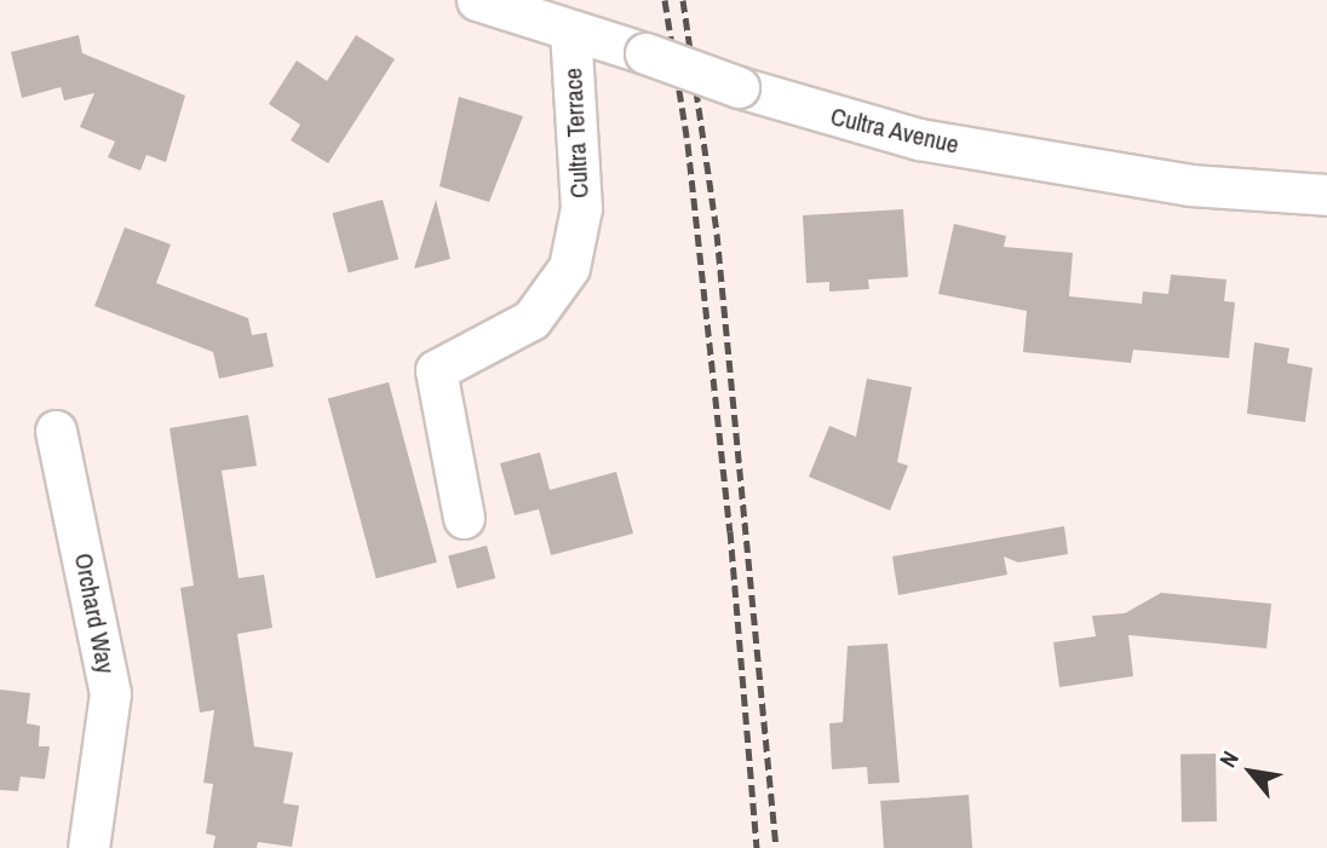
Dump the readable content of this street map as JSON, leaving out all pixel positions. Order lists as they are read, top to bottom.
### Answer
{
  "streets": {
    "street": ["Cultra Avenue", "Cultra Terrace", "Orchard Way"]
  },
  "crossings": [
    ["Cultra Avenue", "Cultra Terrace"]
  ],
  "north": "top left"
}
